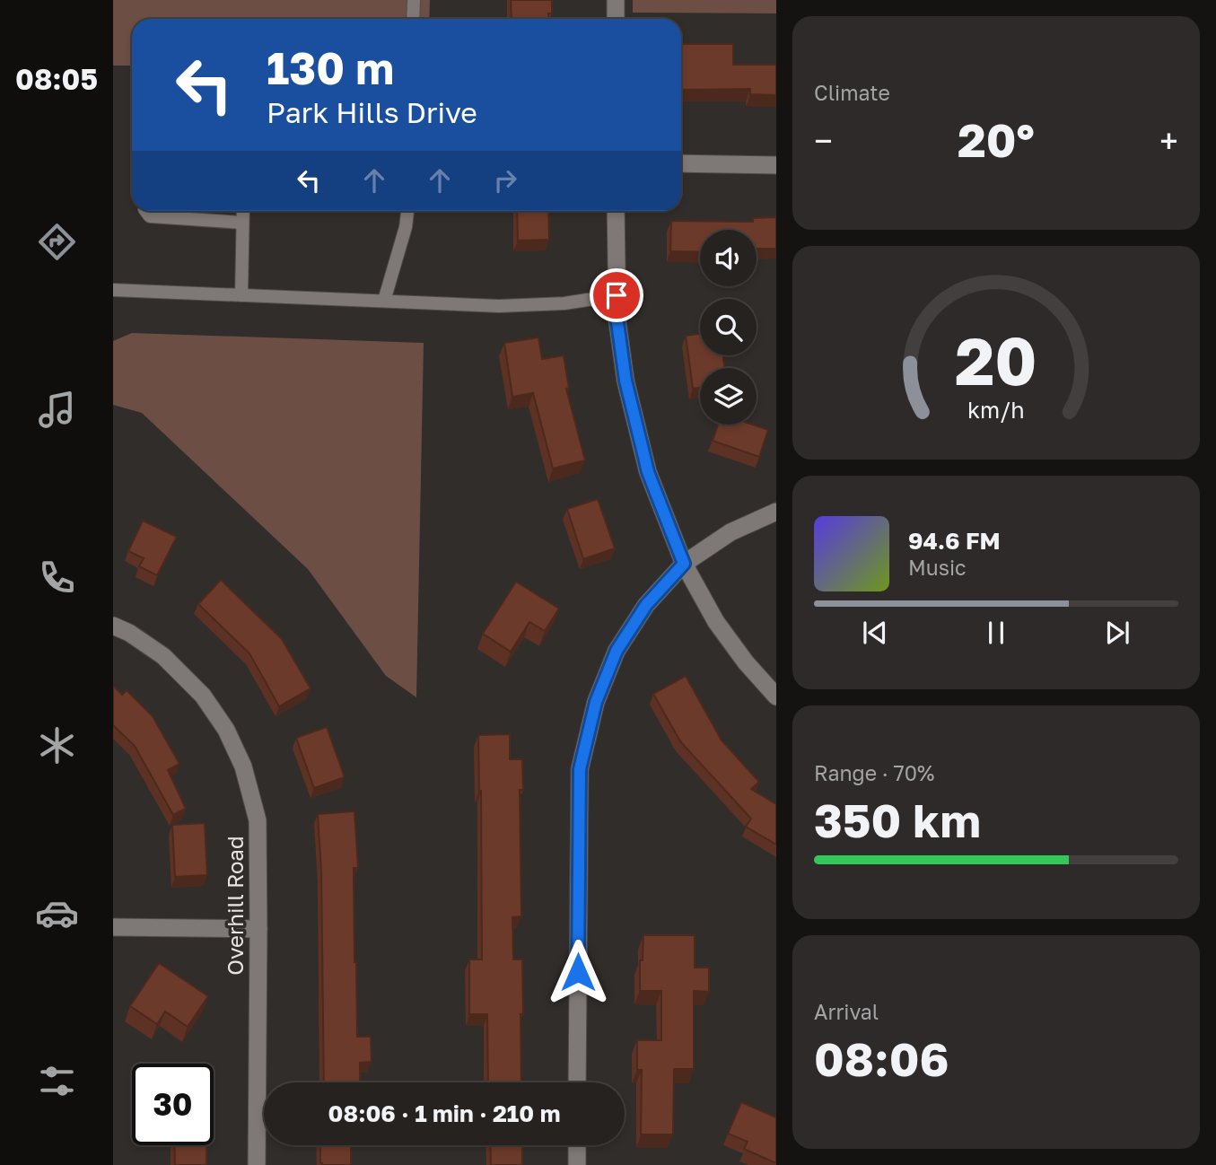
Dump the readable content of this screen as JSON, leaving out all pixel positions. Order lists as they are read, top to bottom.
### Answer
{
  "streets": {
    "street": ["Overhill Road"]
  },
  "page": {
    "tabs": "08:05",
    "tile": [
      "Climate",
      ["Range · 70%", "350 km"],
      ["Arrival", "08:06"]
    ],
    "turn": ["130 m", "Park Hills Drive"],
    "heat": ["−", "20°", "+"],
    "song": ["94.6 FM", "Music"],
    "limit": "30",
    "trip": "08:06 · 1 min · 210 m",
    "gauge": ["20", "km/h"]
  }
}
